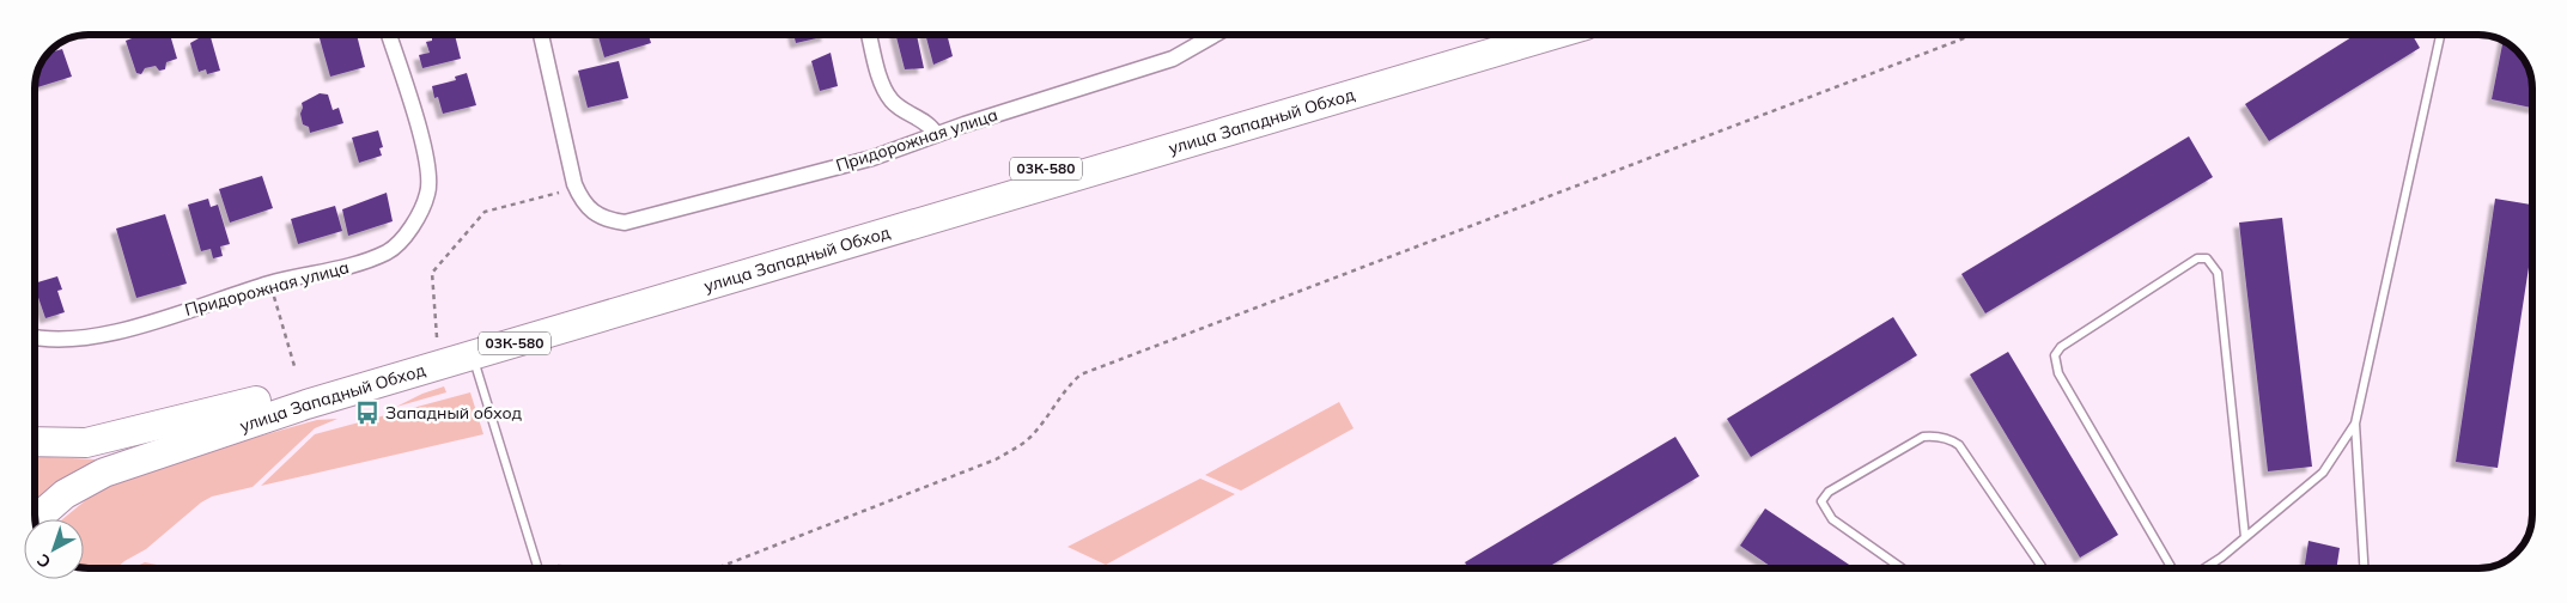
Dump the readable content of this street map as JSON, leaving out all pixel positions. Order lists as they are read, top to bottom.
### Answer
{
  "streets": {
    "highway": ["улица Западный Обход", "03К-580"],
    "street": ["Придорожная улица"]
  },
  "places": {
    "bus stop": ["Западный обход"]
  },
  "north": "bottom left"
}
